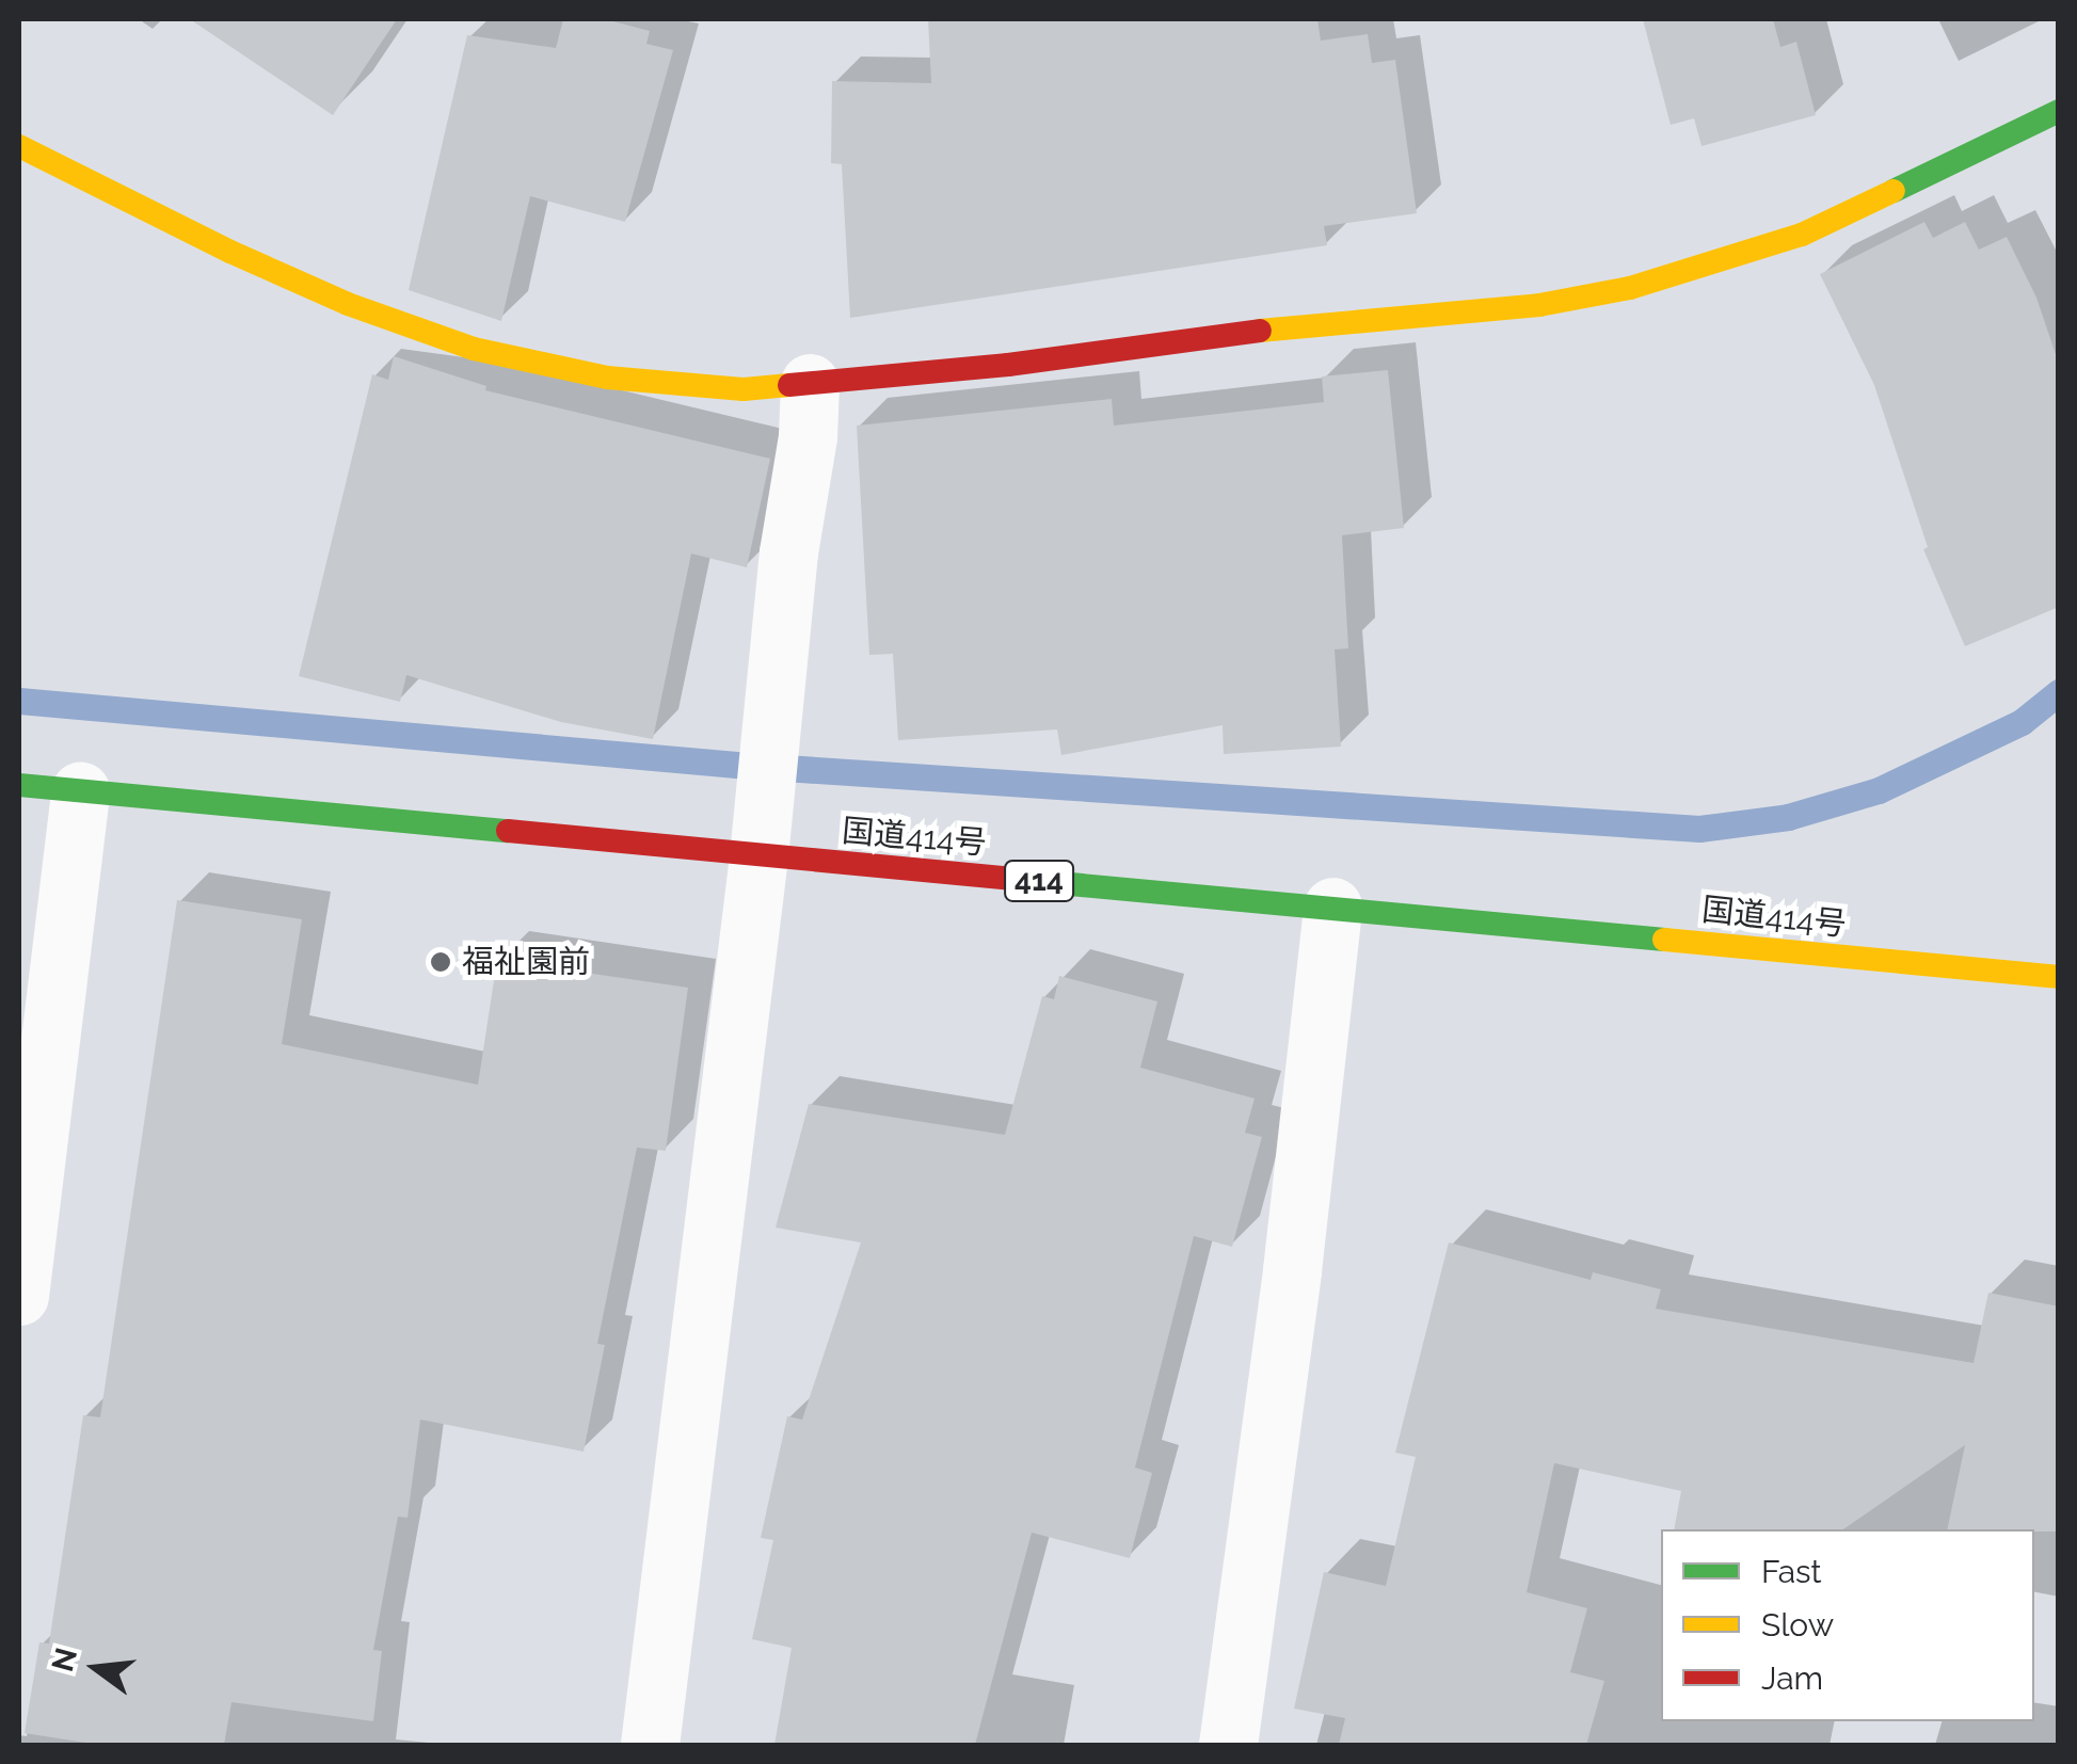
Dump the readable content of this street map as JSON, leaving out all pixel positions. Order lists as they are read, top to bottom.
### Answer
{
  "streets": {
    "main road": ["国道414号", "414"]
  },
  "places": ["福祉園前"],
  "legend": ["Fast", "Slow", "Jam"],
  "north": "left"
}
